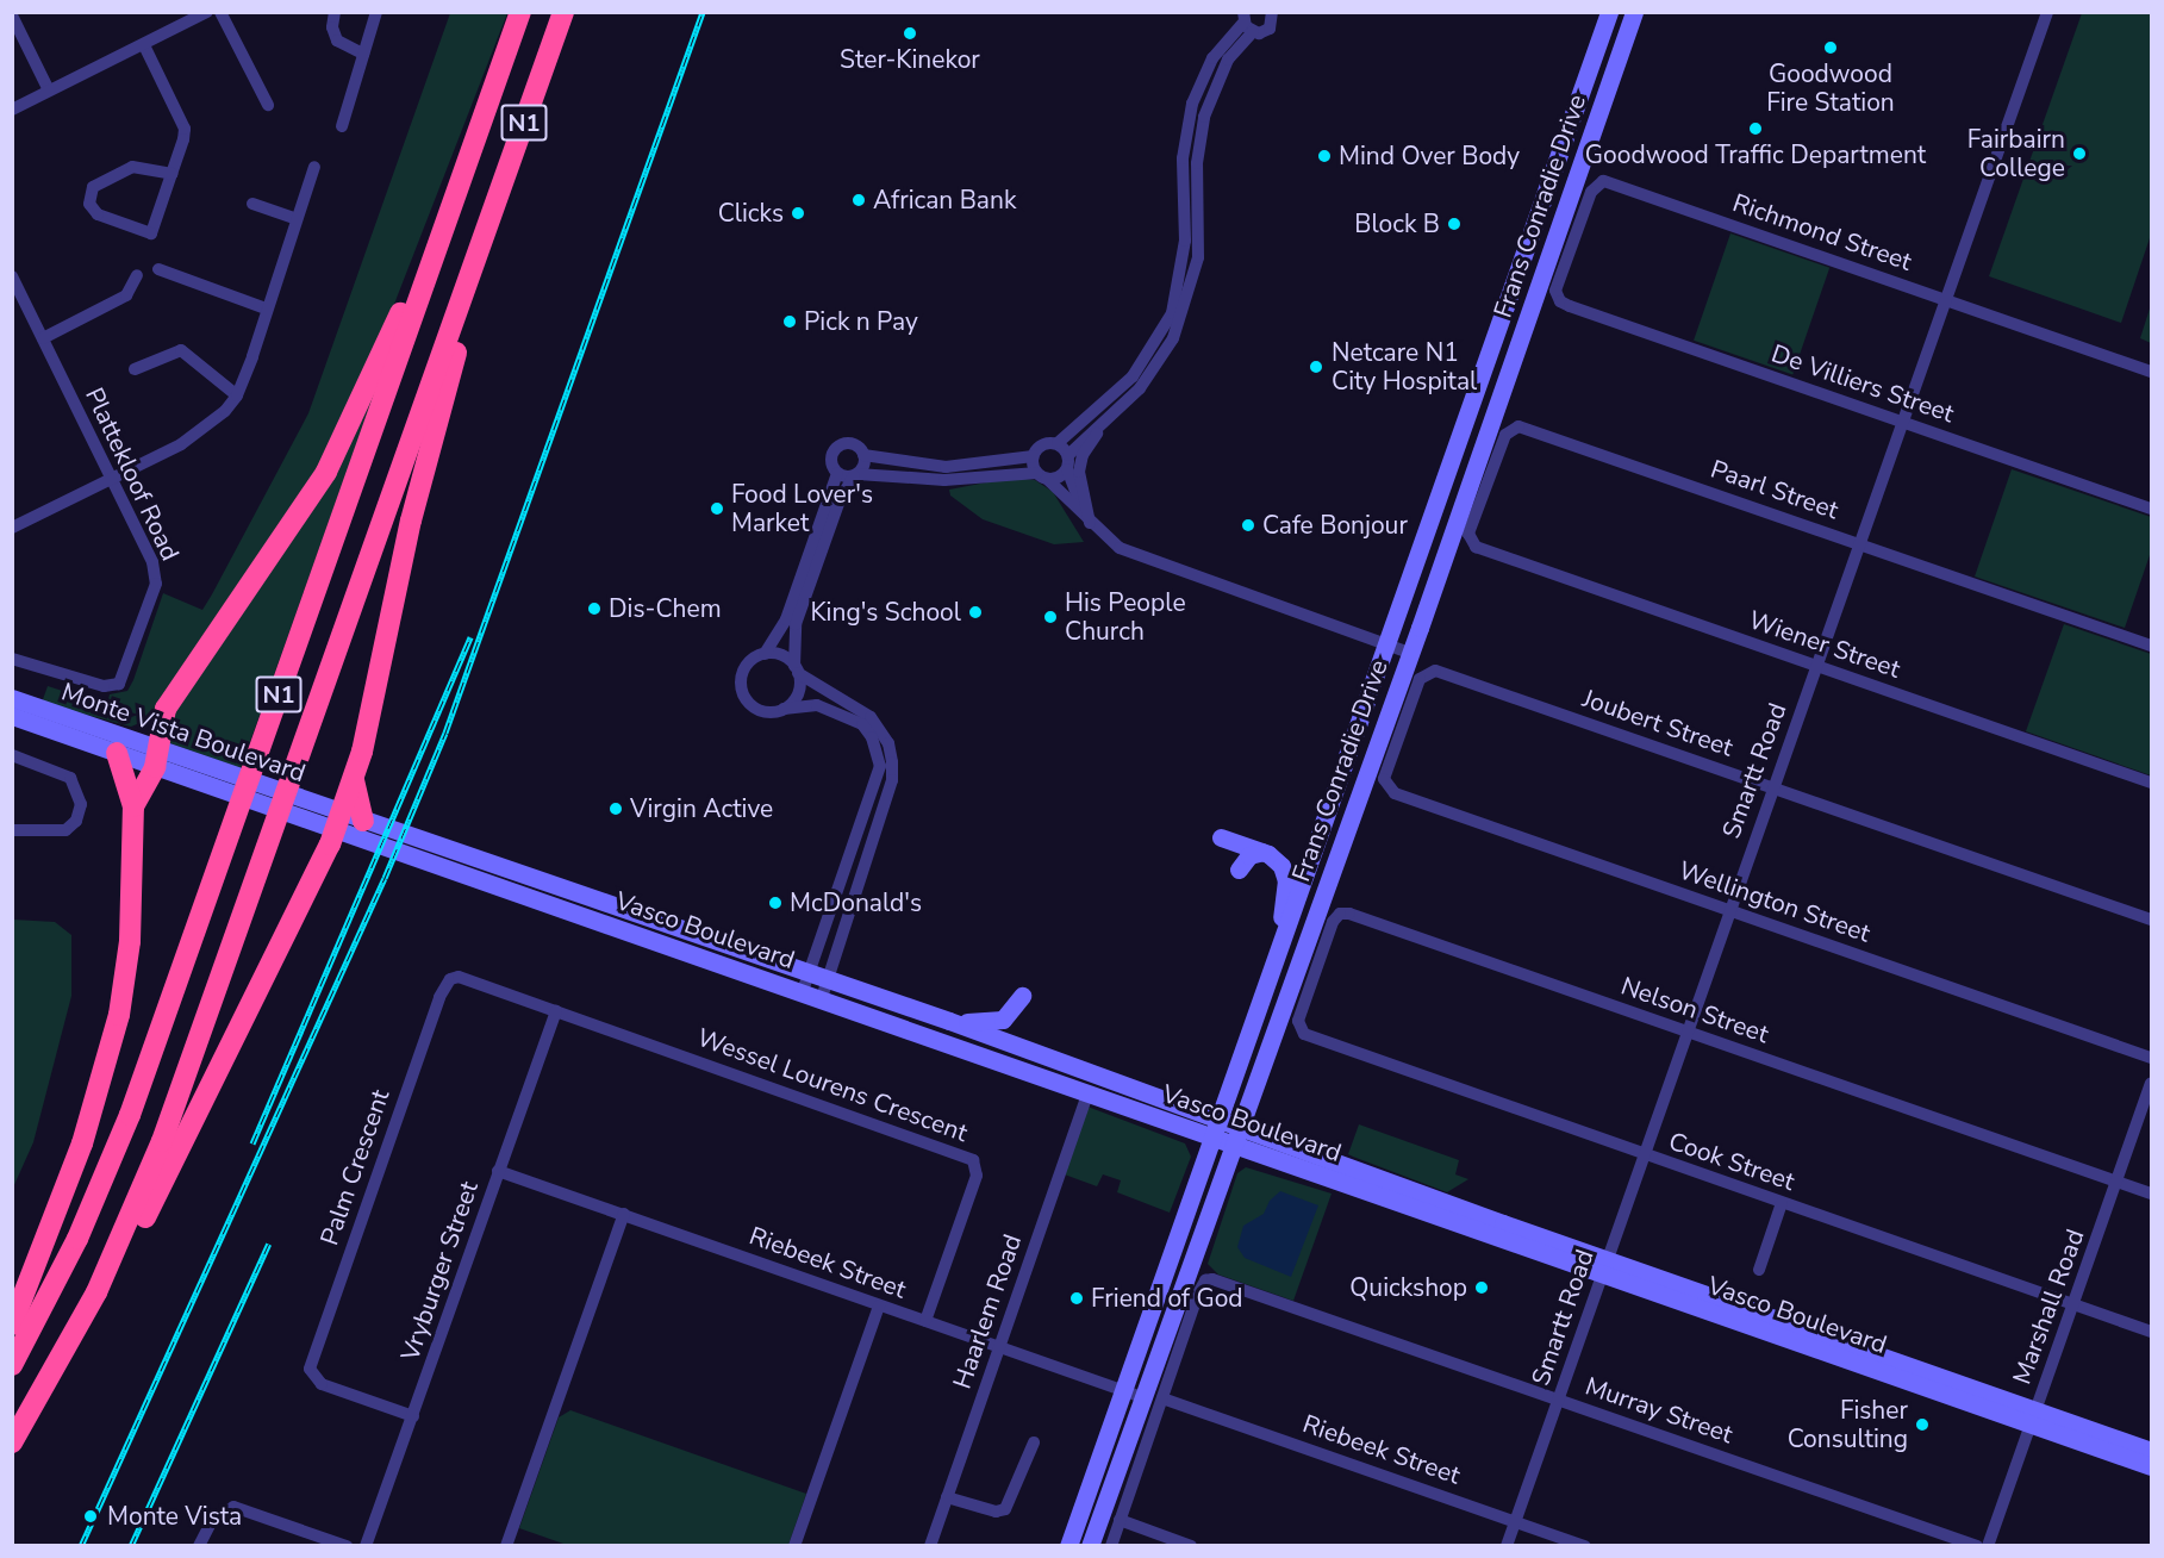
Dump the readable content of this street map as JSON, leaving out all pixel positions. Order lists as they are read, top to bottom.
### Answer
{
  "streets": {
    "highway": ["N1"],
    "main road": ["Frans Conradie Drive", "Monte Vista Boulevard", "Vasco Boulevard"],
    "street": [
      "Richmond Street",
      "De Villiers Street",
      "Plattekloof Road",
      "Paarl Street",
      "Wiener Street",
      "Joubert Street",
      "Smartt Road",
      "Wellington Street",
      "Nelson Street",
      "Wessel Lourens Crescent",
      "Cook Street",
      "Palm Crescent",
      "Riebeek Street",
      "Vryburger Street",
      "Marshall Road",
      "Haarlem Road",
      "Murray Street"
    ]
  },
  "crossings": [
    ["Frans Conradie Drive", "Vasco Boulevard"],
    ["Frans Conradie Drive", "Riebeek Street"],
    ["Richmond Street", "De Villiers Street"],
    ["Richmond Street", "Smartt Road"],
    ["De Villiers Street", "Smartt Road"],
    ["Plattekloof Road", "Monte Vista Boulevard"],
    ["Paarl Street", "Wiener Street"],
    ["Paarl Street", "Smartt Road"],
    ["Wiener Street", "Smartt Road"],
    ["Joubert Street", "Smartt Road"],
    ["Joubert Street", "Wellington Street"],
    ["Monte Vista Boulevard", "Vasco Boulevard"],
    ["Smartt Road", "Wellington Street"],
    ["Smartt Road", "Vasco Boulevard"],
    ["Smartt Road", "Nelson Street"],
    ["Smartt Road", "Cook Street"],
    ["Smartt Road", "Riebeek Street"],
    ["Smartt Road", "Murray Street"],
    ["Vasco Boulevard", "Marshall Road"],
    ["Vasco Boulevard", "Haarlem Road"],
    ["Nelson Street", "Cook Street"],
    ["Nelson Street", "Marshall Road"],
    ["Wessel Lourens Crescent", "Palm Crescent"],
    ["Wessel Lourens Crescent", "Riebeek Street"],
    ["Wessel Lourens Crescent", "Vryburger Street"],
    ["Cook Street", "Marshall Road"],
    ["Palm Crescent", "Vryburger Street"],
    ["Riebeek Street", "Vryburger Street"],
    ["Riebeek Street", "Haarlem Road"],
    ["Riebeek Street", "Murray Street"]
  ],
  "places": [
    "Ster-Kinekor",
    "Goodwood Fire Station",
    "Goodwood Traffic Department",
    "Fairbairn College",
    "Mind Over Body",
    "African Bank",
    "Clicks",
    "Block B",
    "Pick n Pay",
    "Netcare N1 City Hospital",
    "Food Lover's Market",
    "Cafe Bonjour",
    "Dis-Chem",
    "King's School",
    "His People Church",
    "Virgin Active",
    "McDonald's",
    "Quickshop",
    "Friend of God",
    "Fisher Consulting",
    "Monte Vista"
  ]
}
